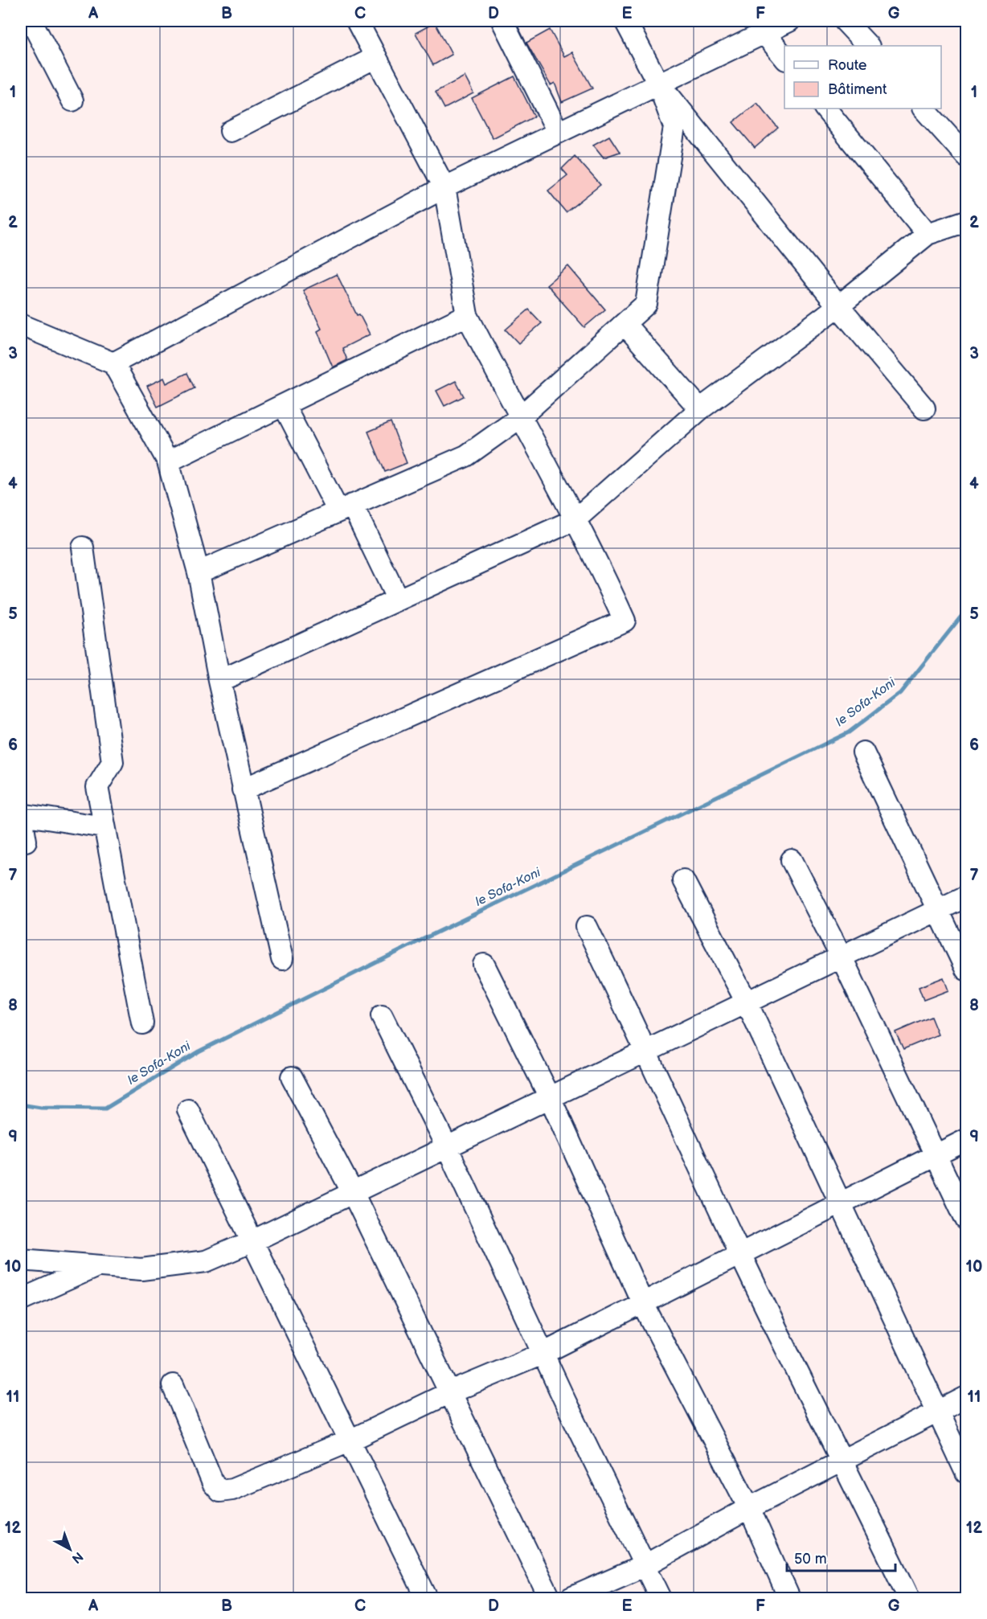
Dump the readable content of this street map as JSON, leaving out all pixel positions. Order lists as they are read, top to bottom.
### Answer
{
  "water": ["le Sofa-Koni"],
  "legend": ["Route", "Bâtiment"],
  "scale_bar": "50 m",
  "north": "bottom right",
  "grid": {
    "columns": [
      "A",
      "B",
      "C",
      "D",
      "E",
      "F",
      "G"
    ],
    "rows": [
      "1",
      "2",
      "3",
      "4",
      "5",
      "6",
      "7",
      "8",
      "9",
      "10",
      "11",
      "12"
    ]
  }
}
